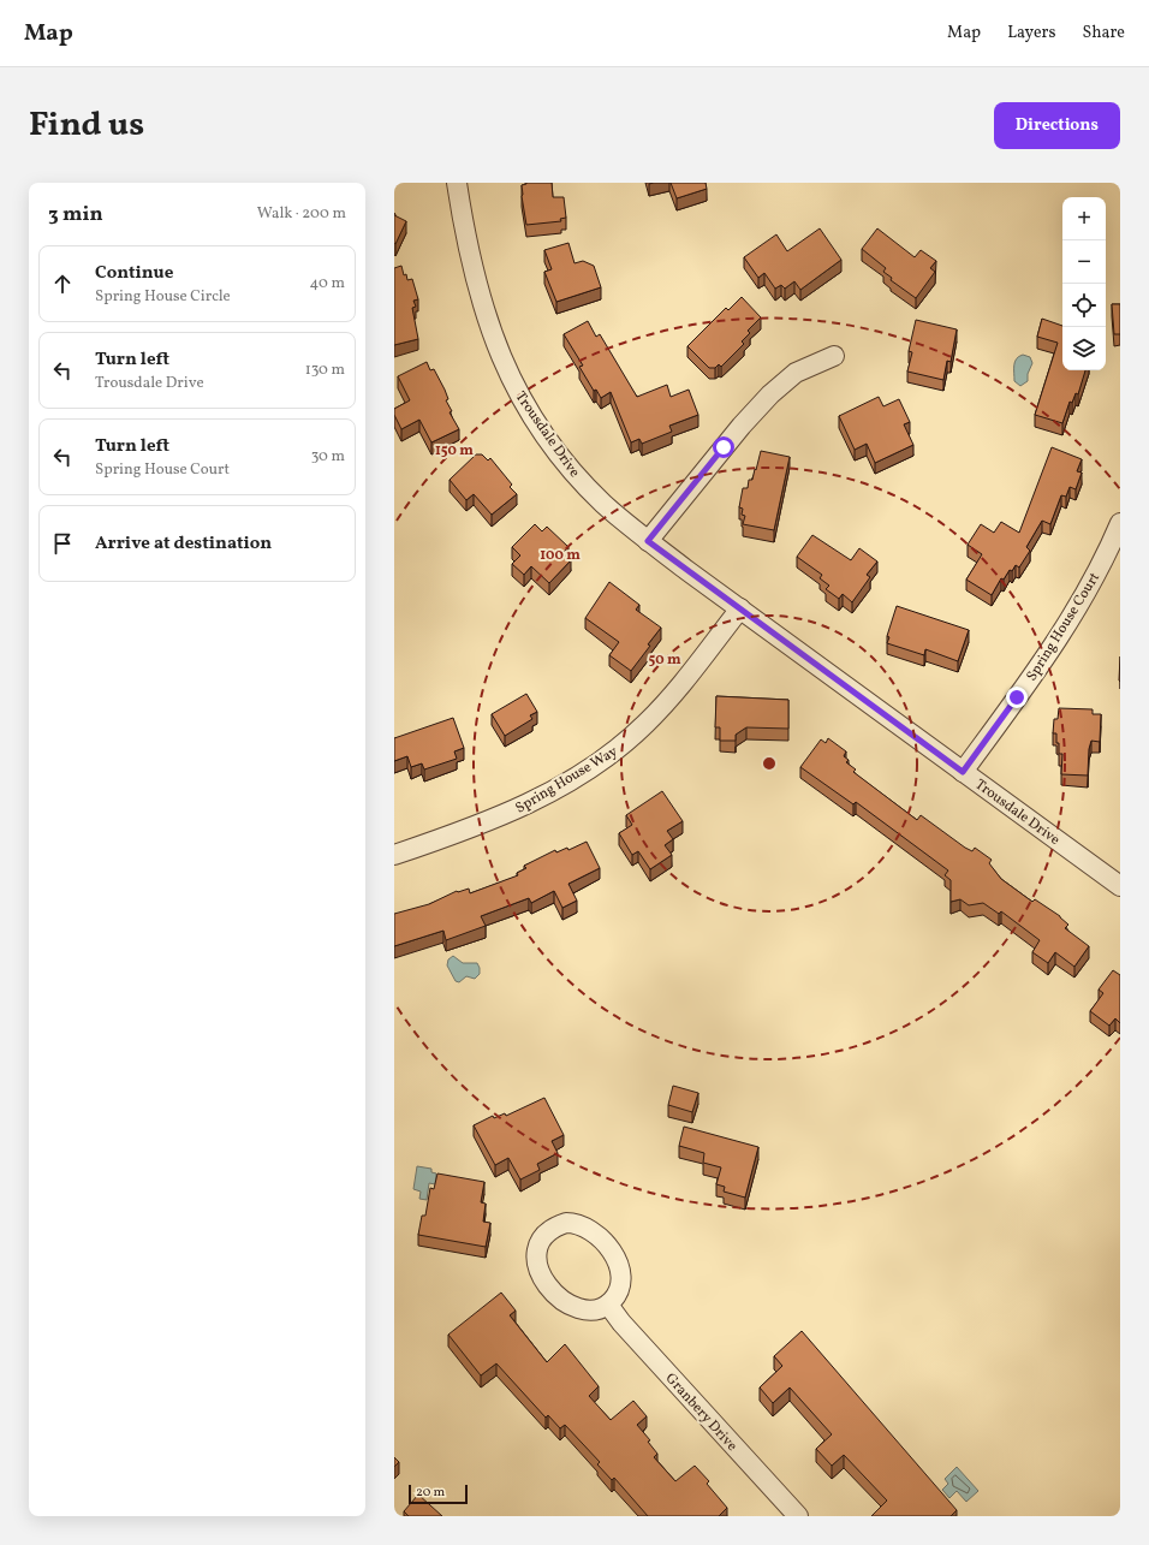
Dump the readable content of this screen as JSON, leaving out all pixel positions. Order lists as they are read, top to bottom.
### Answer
{
  "streets": {
    "street": [
      "Trousdale Drive",
      "Spring House Court",
      "Spring House Way",
      "Granbery Drive"
    ]
  },
  "crossings": [
    ["Trousdale Drive", "Spring House Court"],
    ["Trousdale Drive", "Spring House Way"]
  ],
  "scale_bar": "20 m",
  "page": {
    "header": "Map",
    "nav": ["Map", "Layers", "Share"],
    "title": "Find us",
    "buttons": "Directions",
    "heading": ["3 min", "Walk · 200 m"],
    "map_buttons": ["+", "−"],
    "list": [
      ["Continue", "Spring House Circle", "40 m"],
      ["Turn left", "Trousdale Drive", "130 m"],
      ["Turn left", "Spring House Court", "30 m"],
      "Arrive at destination"
    ],
    "scale": "20 m"
  },
  "rings": ["150 m", "100 m", "50 m"]
}
